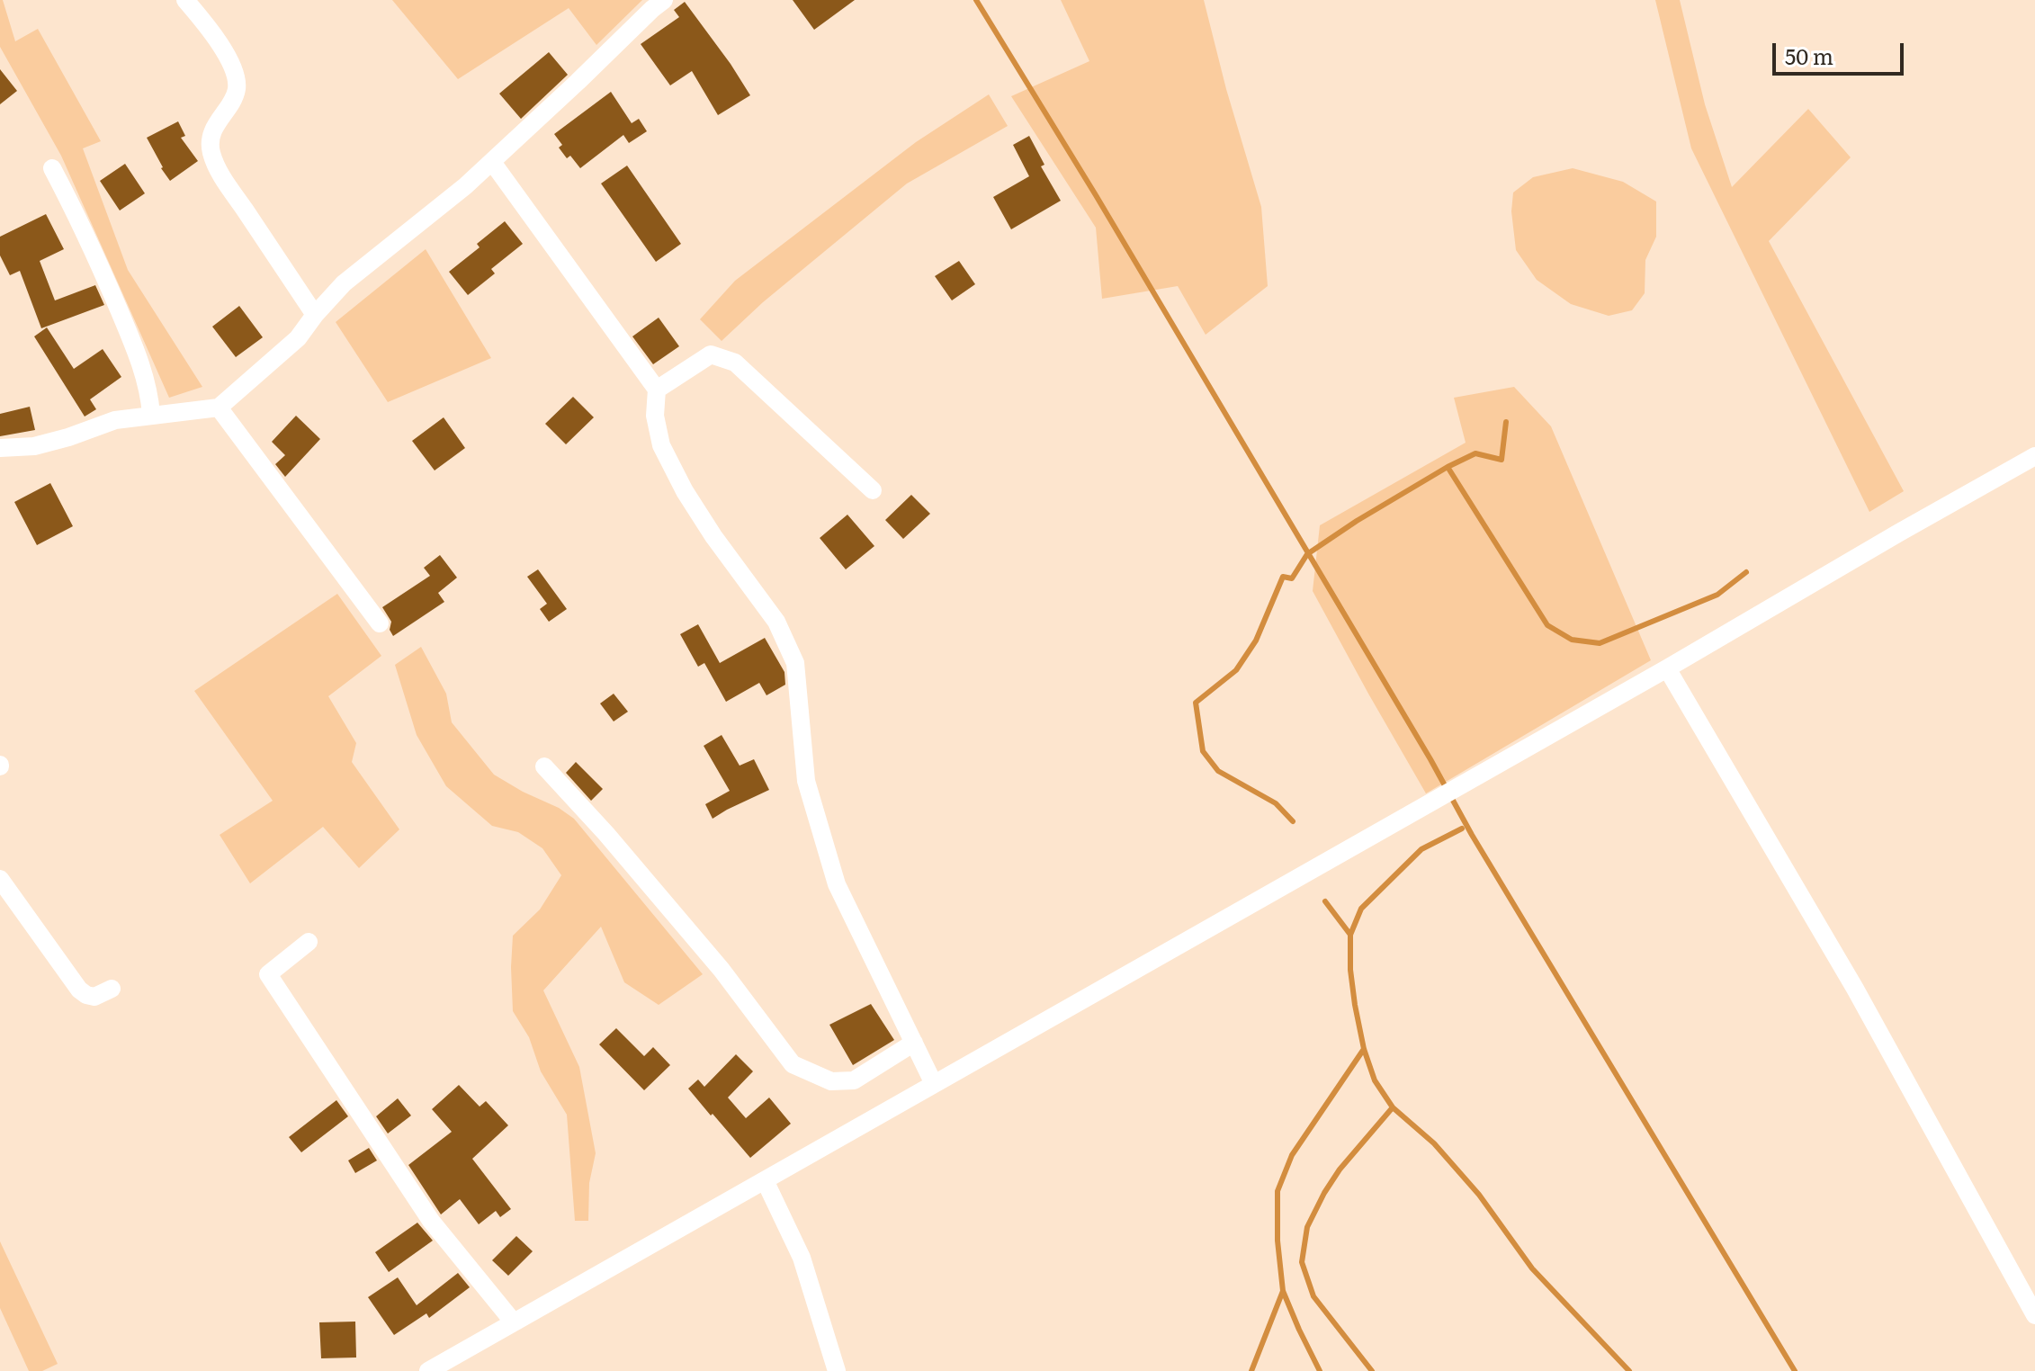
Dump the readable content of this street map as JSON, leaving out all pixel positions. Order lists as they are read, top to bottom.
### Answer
{
  "scale_bar": "50 m"
}
